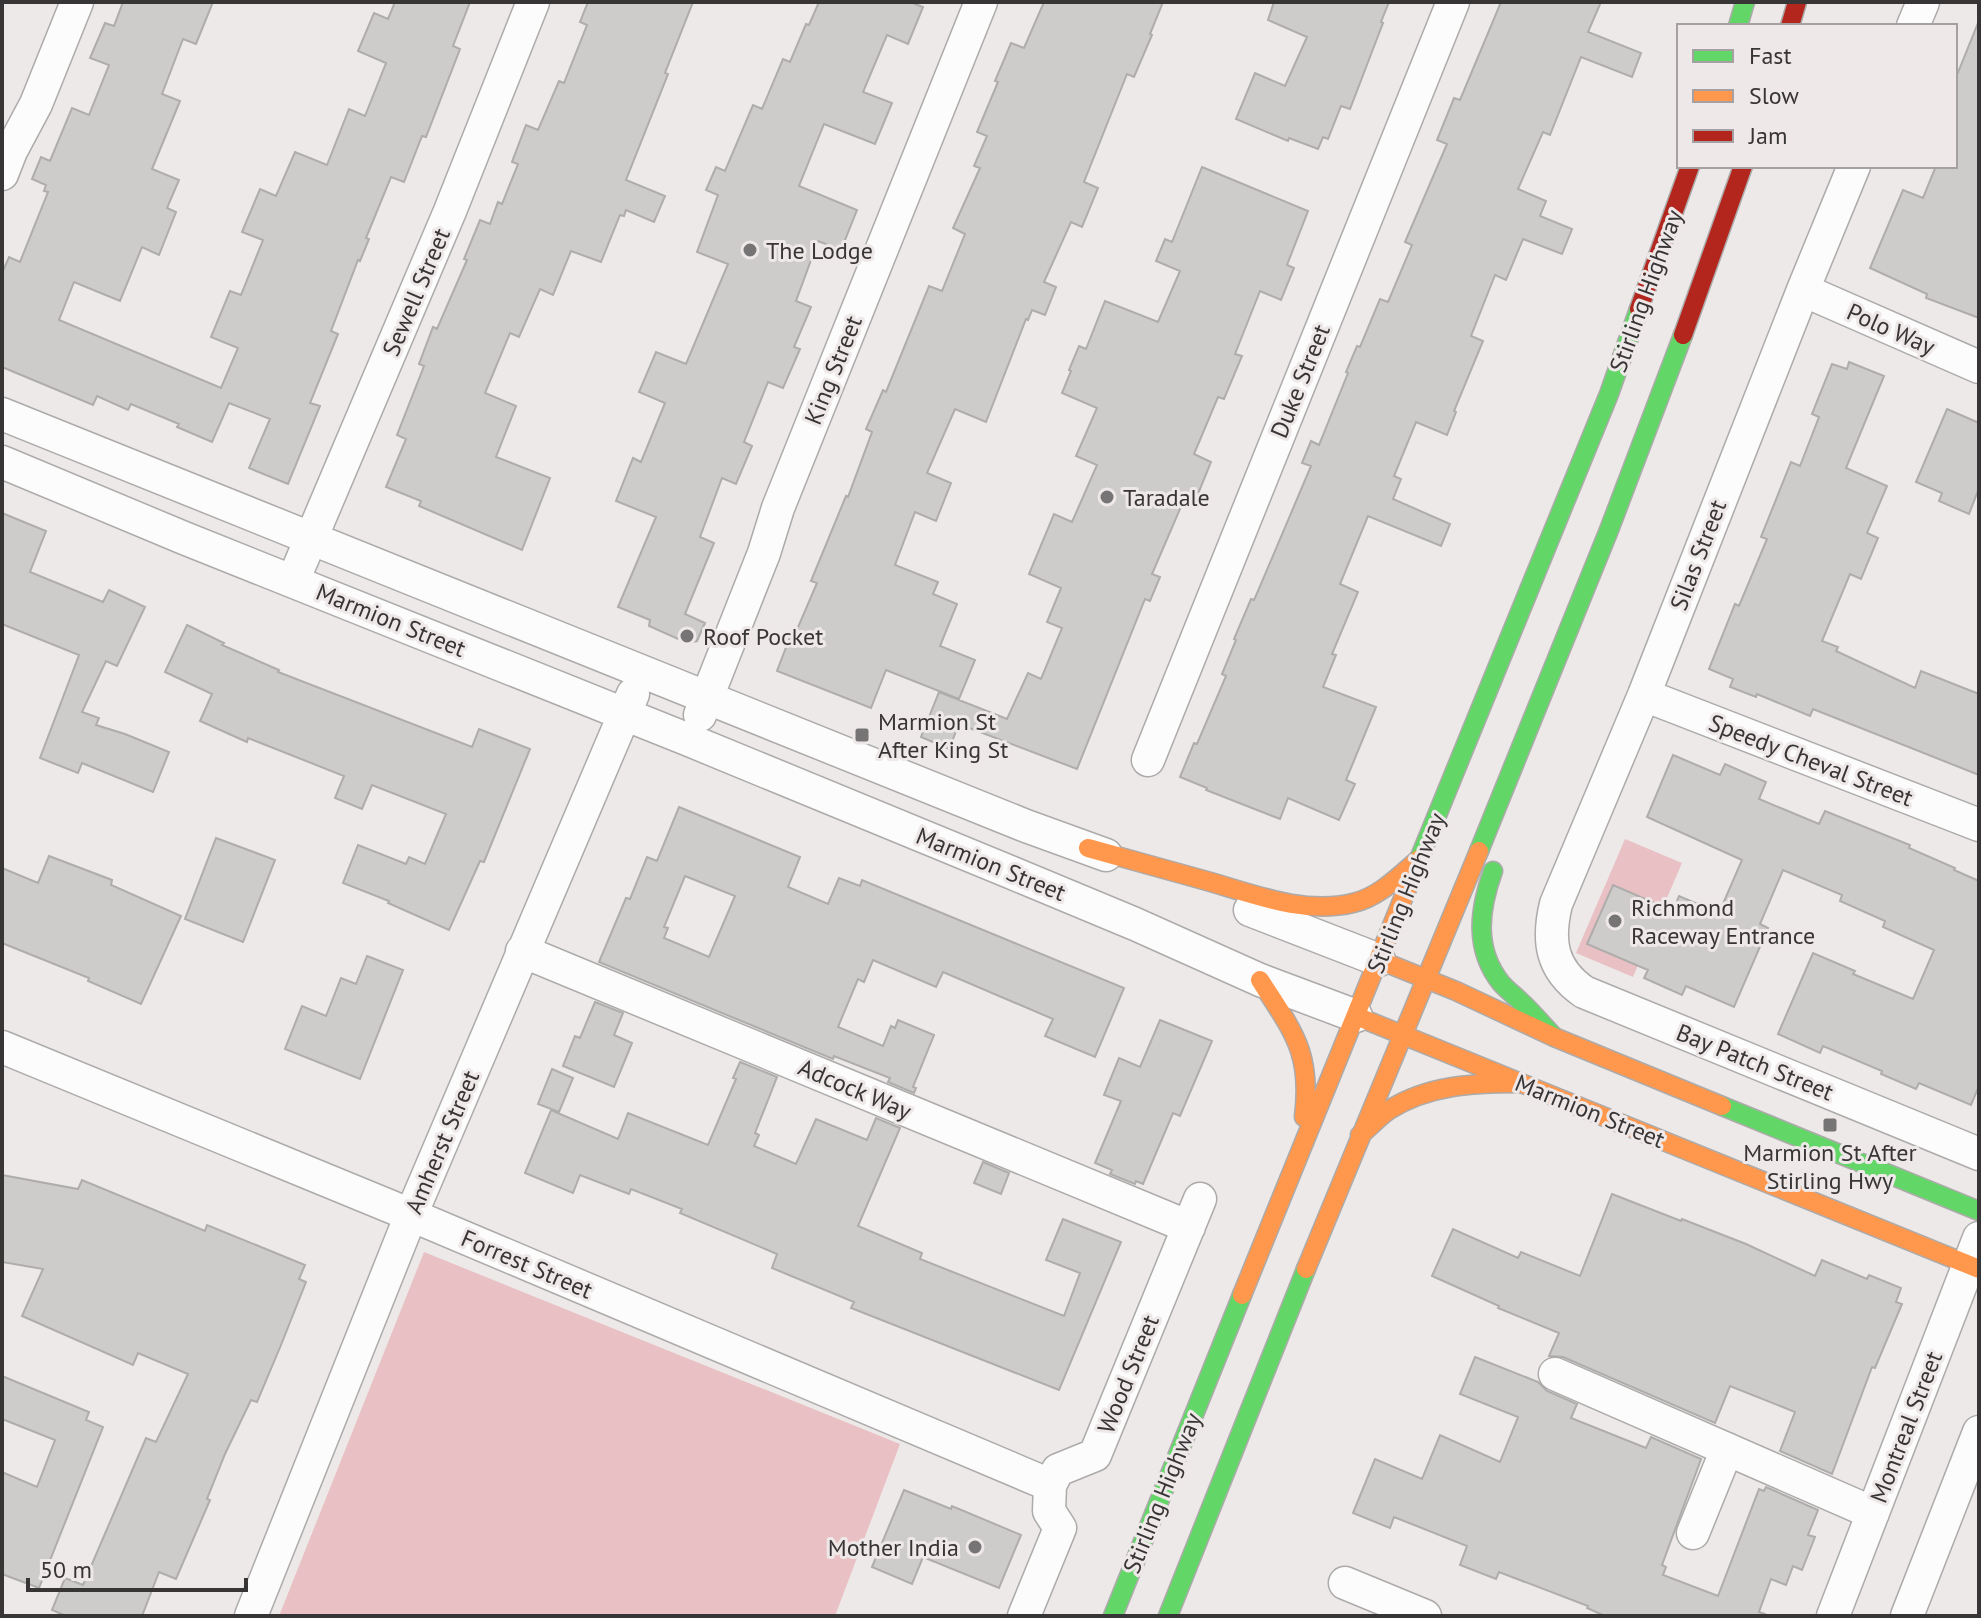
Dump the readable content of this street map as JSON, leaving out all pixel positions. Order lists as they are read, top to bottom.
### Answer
{
  "streets": {
    "main road": ["Stirling Highway", "Marmion Street"],
    "street": [
      "Sewell Street",
      "Polo Way",
      "King Street",
      "Duke Street",
      "Silas Street",
      "Speedy Cheval Street",
      "Bay Patch Street",
      "Adcock Way",
      "Amherst Street",
      "Forrest Street",
      "Wood Street",
      "Montreal Street"
    ]
  },
  "crossings": [
    ["Stirling Highway", "Marmion Street"],
    ["Sewell Street", "Marmion Street"],
    ["Polo Way", "Silas Street"],
    ["King Street", "Marmion Street"],
    ["Silas Street", "Speedy Cheval Street"],
    ["Silas Street", "Bay Patch Street"],
    ["Marmion Street", "Amherst Street"],
    ["Marmion Street", "Montreal Street"],
    ["Adcock Way", "Amherst Street"],
    ["Adcock Way", "Wood Street"],
    ["Amherst Street", "Forrest Street"],
    ["Forrest Street", "Wood Street"]
  ],
  "places": {
    "other": [
      "The Lodge",
      "Taradale",
      "Roof Pocket",
      "Richmond Raceway Entrance",
      "Mother India"
    ],
    "transit": ["Marmion St After King St", "Marmion St After Stirling Hwy"]
  },
  "legend": ["Fast", "Slow", "Jam"],
  "scale_bar": "50 m"
}
